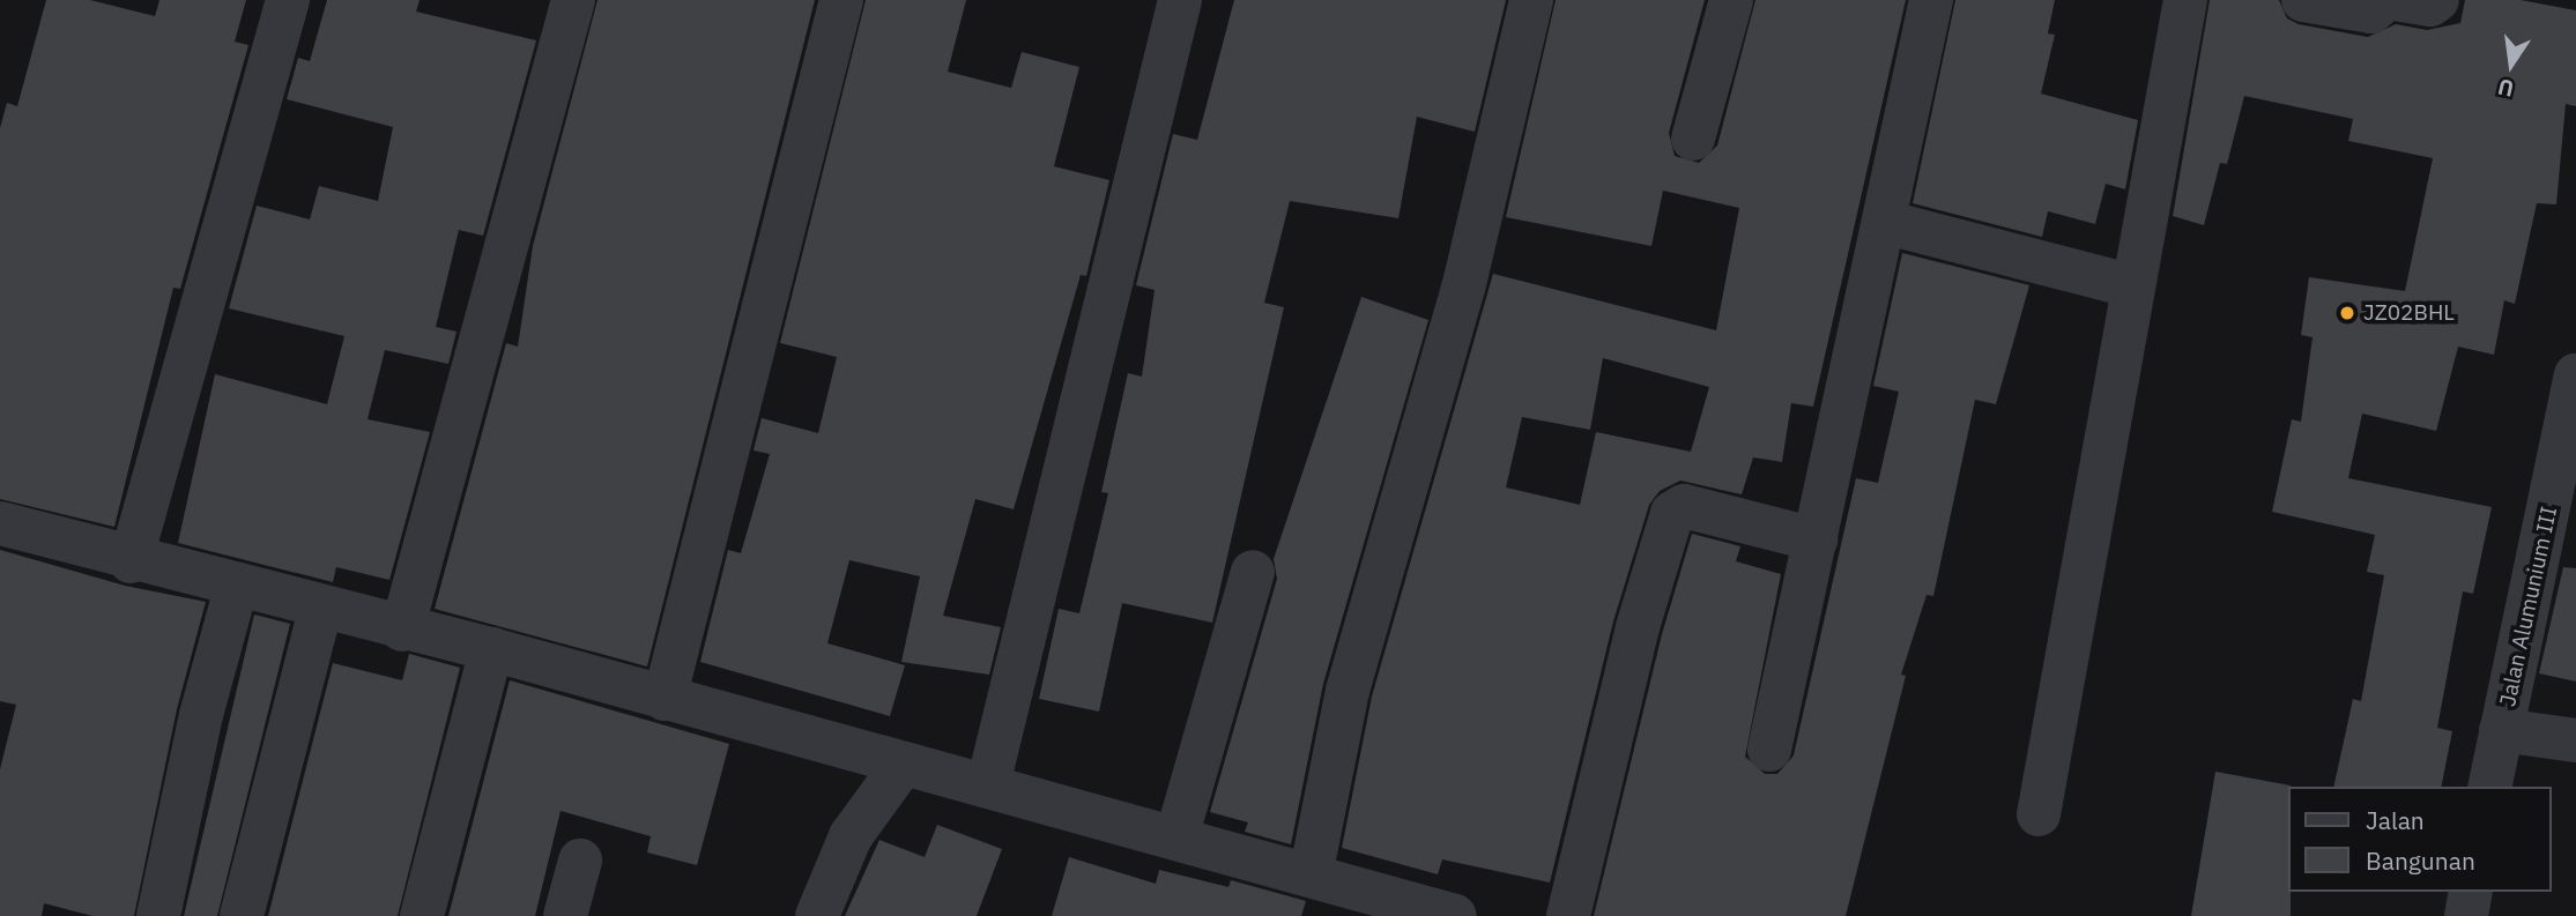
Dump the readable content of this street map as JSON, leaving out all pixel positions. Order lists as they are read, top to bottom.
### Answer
{
  "streets": {
    "street": ["Jalan Alumunium III"]
  },
  "places": ["JZ02BHL"],
  "legend": ["Jalan", "Bangunan"],
  "north": "bottom"
}
